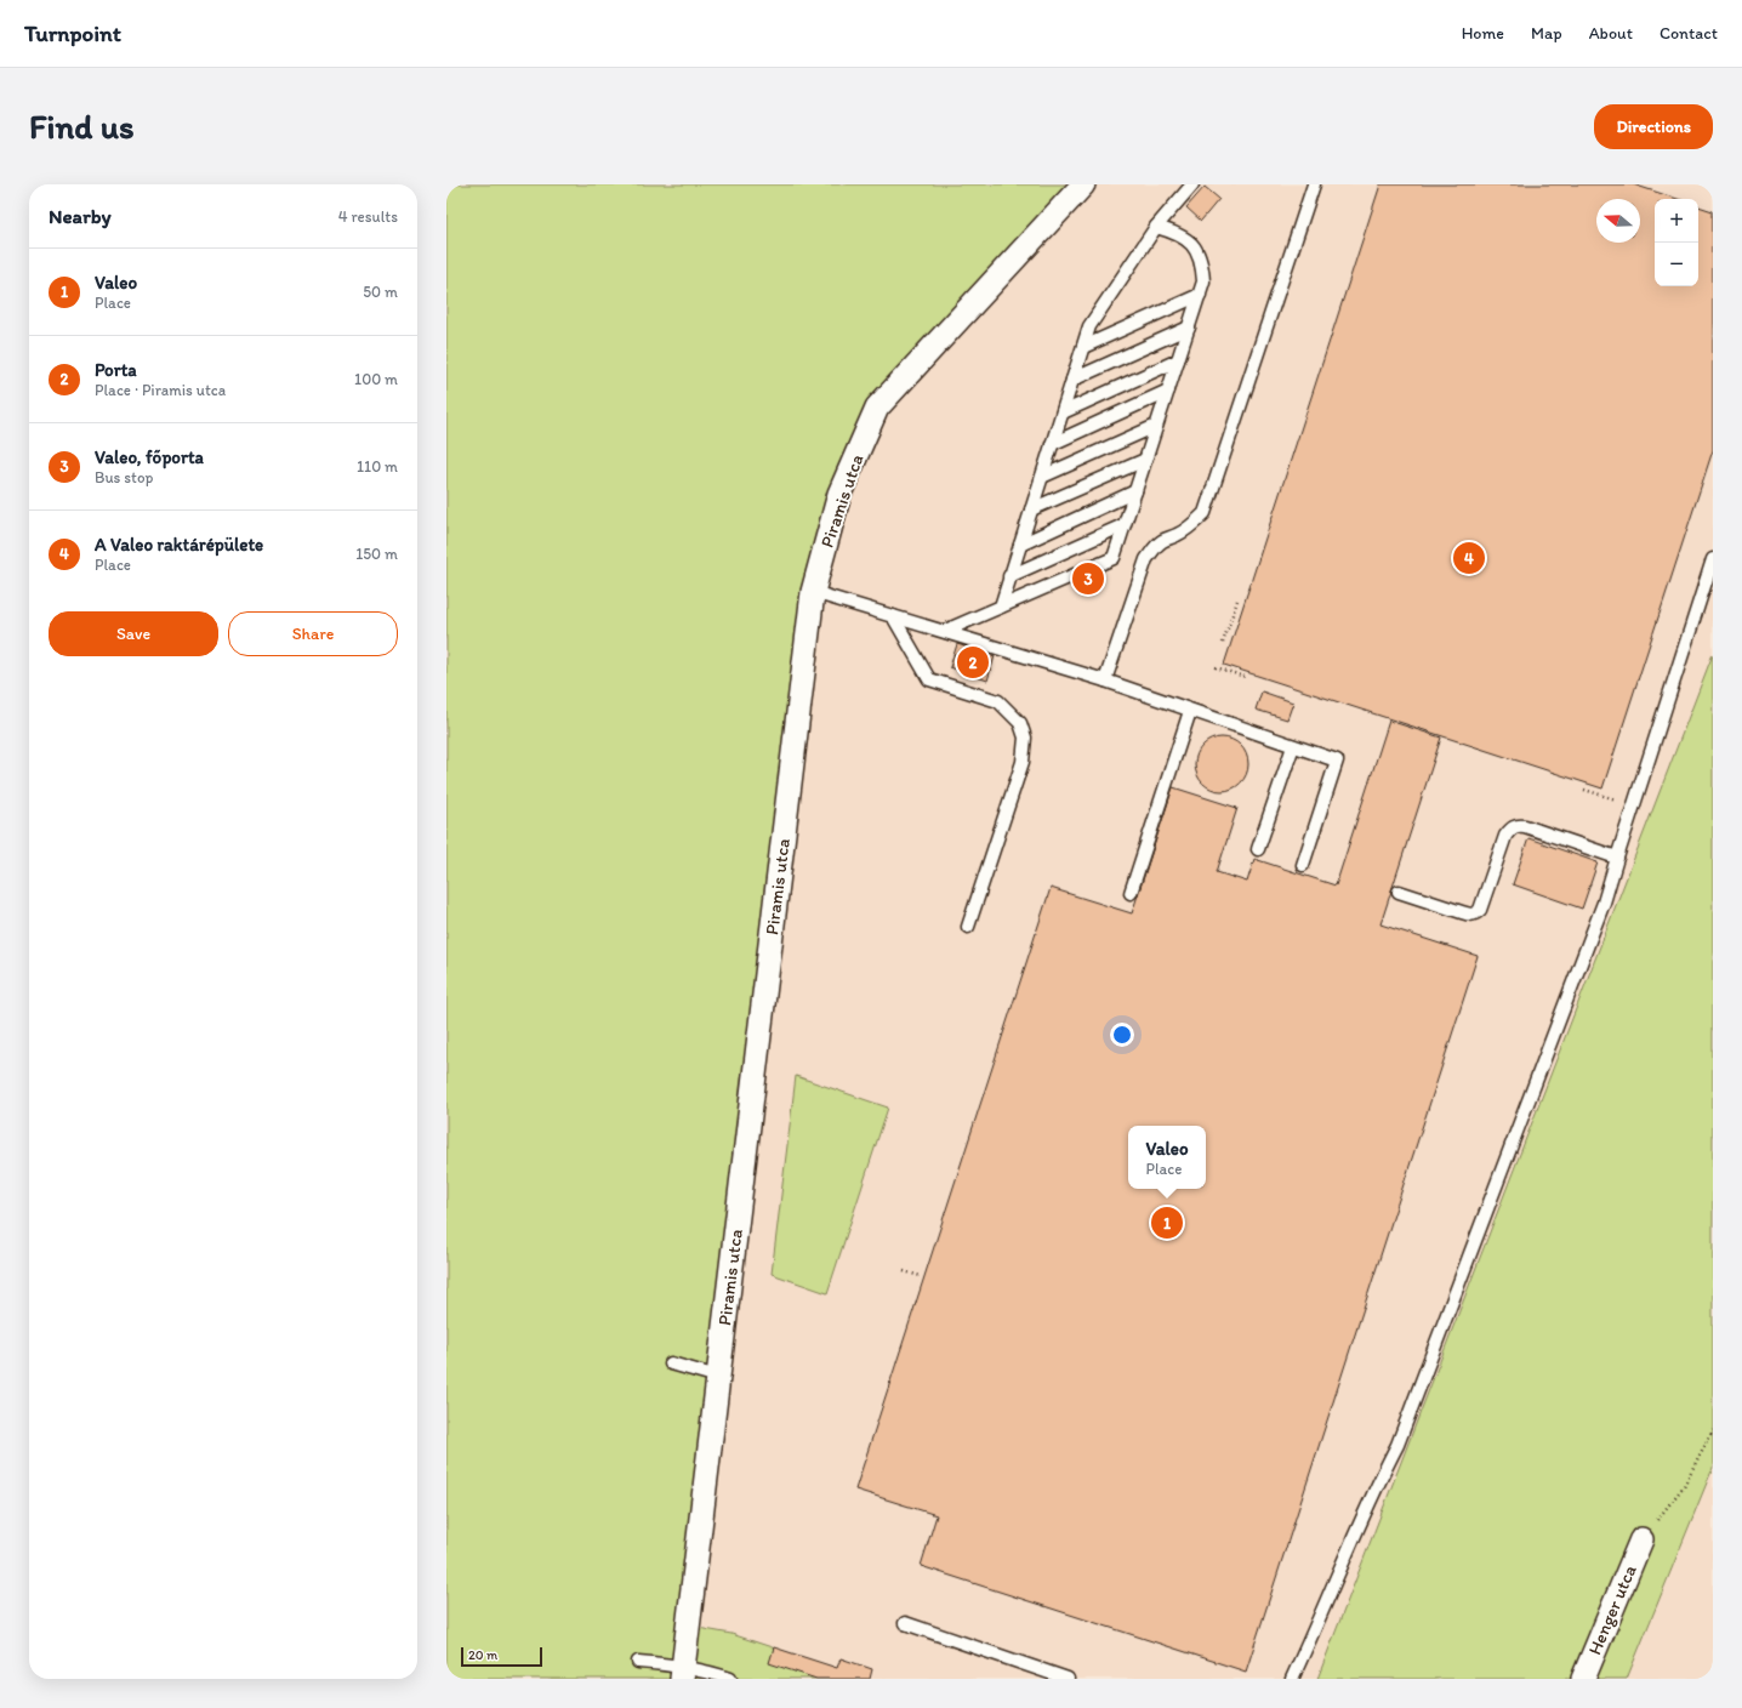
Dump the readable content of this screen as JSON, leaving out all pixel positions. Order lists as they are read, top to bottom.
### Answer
{
  "streets": {
    "street": ["Piramis utca", "Henger utca"]
  },
  "scale_bar": "20 m",
  "north": "left",
  "page": {
    "header": "Turnpoint",
    "nav": [
      "Home",
      "Map",
      "About",
      "Contact"
    ],
    "buttons": [
      "Directions",
      ["Save", "Share"]
    ],
    "title": "Find us",
    "heading": ["Nearby", "4 results"],
    "map_buttons": ["+", "−"],
    "list": [
      {
        "mark": "1",
        "name": "Valeo",
        "note": "Place",
        "value": "50 m"
      },
      {
        "mark": "2",
        "name": "Porta",
        "note": "Place · Piramis utca",
        "value": "100 m"
      },
      {
        "mark": "3",
        "name": "Valeo, főporta",
        "note": "Bus stop",
        "value": "110 m"
      },
      {
        "mark": "4",
        "name": "A Valeo raktárépülete",
        "note": "Place",
        "value": "150 m"
      }
    ],
    "pins": [
      "4",
      "3",
      "2",
      "1"
    ],
    "popup": ["Valeo", "Place"],
    "scale": "20 m"
  }
}
